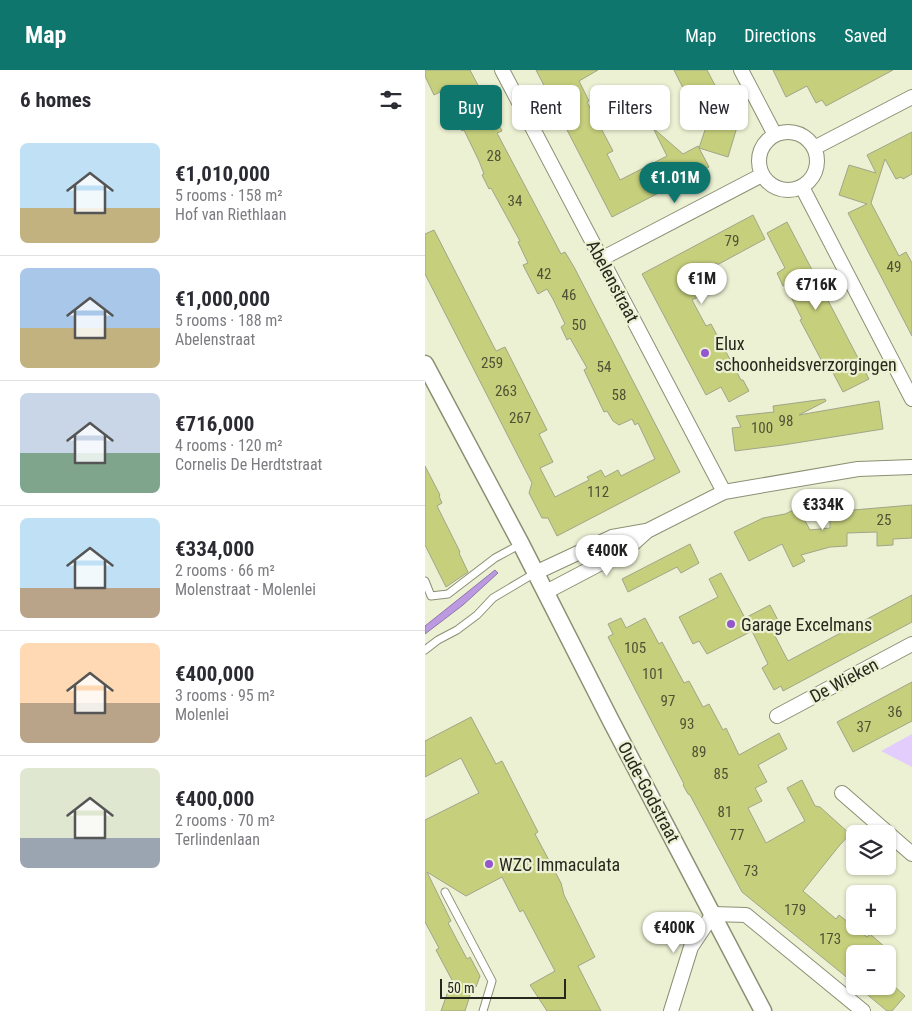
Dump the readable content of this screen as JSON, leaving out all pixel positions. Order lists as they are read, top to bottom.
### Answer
{
  "streets": {
    "street": ["Abelenstraat", "De Wieken", "Oude-Godstraat"]
  },
  "places": ["Elux schoonheidsverzorgingen", "Garage Excelmans", "WZC Immaculata"],
  "house_numbers": [
    "28",
    "34",
    "79",
    "49",
    "42",
    "46",
    "50",
    "259",
    "54",
    "263",
    "58",
    "267",
    "98",
    "100",
    "112",
    "25",
    "105",
    "101",
    "97",
    "36",
    "93",
    "37",
    "89",
    "85",
    "81",
    "77",
    "73",
    "179",
    "173"
  ],
  "scale_bar": "50 m",
  "page": {
    "header": "Map",
    "nav": ["Map", "Directions", "Saved"],
    "heading": "6 homes",
    "chip": [
      "Buy",
      "Rent",
      "Filters",
      "New"
    ],
    "list": [
      {
        "name": "€1,010,000",
        "note": "5 rooms · 158 m² · Hof van Riethlaan"
      },
      {
        "name": "€1,000,000",
        "note": "5 rooms · 188 m² · Abelenstraat"
      },
      {
        "name": "€716,000",
        "note": "4 rooms · 120 m² · Cornelis De Herdtstraat"
      },
      {
        "name": "€334,000",
        "note": "2 rooms · 66 m² · Molenstraat - Molenlei"
      },
      {
        "name": "€400,000",
        "note": "3 rooms · 95 m² · Molenlei"
      },
      {
        "name": "€400,000",
        "note": "2 rooms · 70 m² · Terlindenlaan"
      }
    ],
    "price": [
      "€1.01M",
      "€1M",
      "€716K",
      "€334K",
      "€400K",
      "€400K"
    ],
    "map_buttons": ["+", "−"],
    "scale": "50 m"
  }
}
